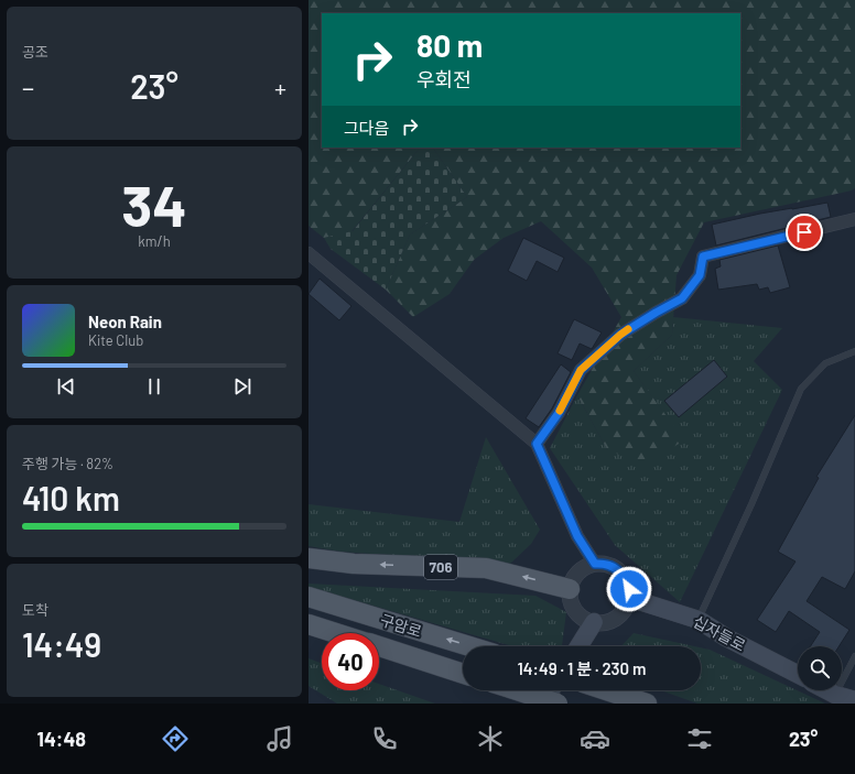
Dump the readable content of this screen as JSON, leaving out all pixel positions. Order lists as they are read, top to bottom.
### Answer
{
  "streets": {
    "main road": ["706", "구암로", "십자들로"]
  },
  "crossings": [
    ["706", "십자들로"]
  ],
  "page": {
    "tile": [
      "공조",
      ["34", "km/h"],
      ["주행 가능 · 82%", "410 km"],
      ["도착", "14:49"]
    ],
    "turn": ["80 m", "우회전"],
    "heat": ["−", "23°", "+"],
    "then": "그다음",
    "song": ["Neon Rain", "Kite Club"],
    "limit": "40",
    "trip": "14:49 · 1 분 · 230 m",
    "tabs": ["14:48", "23°"]
  }
}
